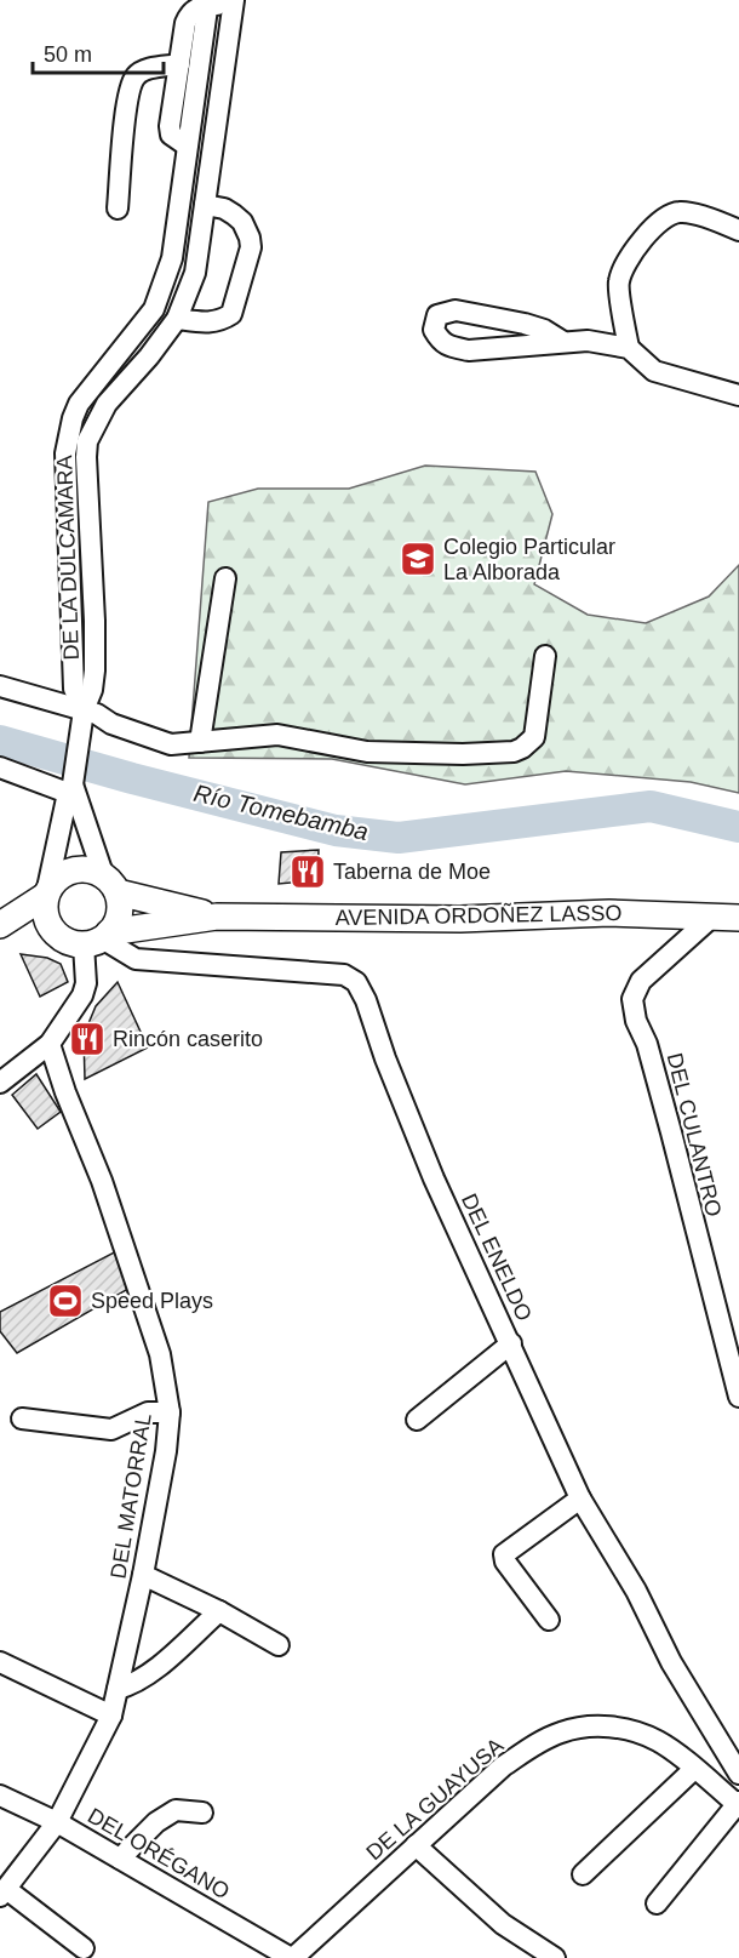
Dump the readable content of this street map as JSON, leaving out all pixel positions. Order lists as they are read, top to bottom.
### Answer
{
  "streets": {
    "main road": ["AVENIDA ORDOÑEZ LASSO"],
    "street": [
      "DE LA DULCAMARA",
      "DEL CULANTRO",
      "DEL ENELDO",
      "DEL MATORRAL",
      "DE LA GUAYUSA",
      "DEL ORÉGANO"
    ]
  },
  "crossings": [
    ["DE LA DULCAMARA", "AVENIDA ORDOÑEZ LASSO"],
    ["DE LA DULCAMARA", "DEL ENELDO"],
    ["AVENIDA ORDOÑEZ LASSO", "DEL CULANTRO"],
    ["AVENIDA ORDOÑEZ LASSO", "DEL ENELDO"],
    ["DEL MATORRAL", "DEL ORÉGANO"],
    ["DE LA GUAYUSA", "DEL ORÉGANO"]
  ],
  "water": ["Río Tomebamba"],
  "places": {
    "school or university": ["Colegio Particular La Alborada"],
    "restaurant": ["Taberna de Moe", "Rincón caserito"],
    "sports": ["Speed Plays"]
  },
  "scale_bar": "50 m"
}
